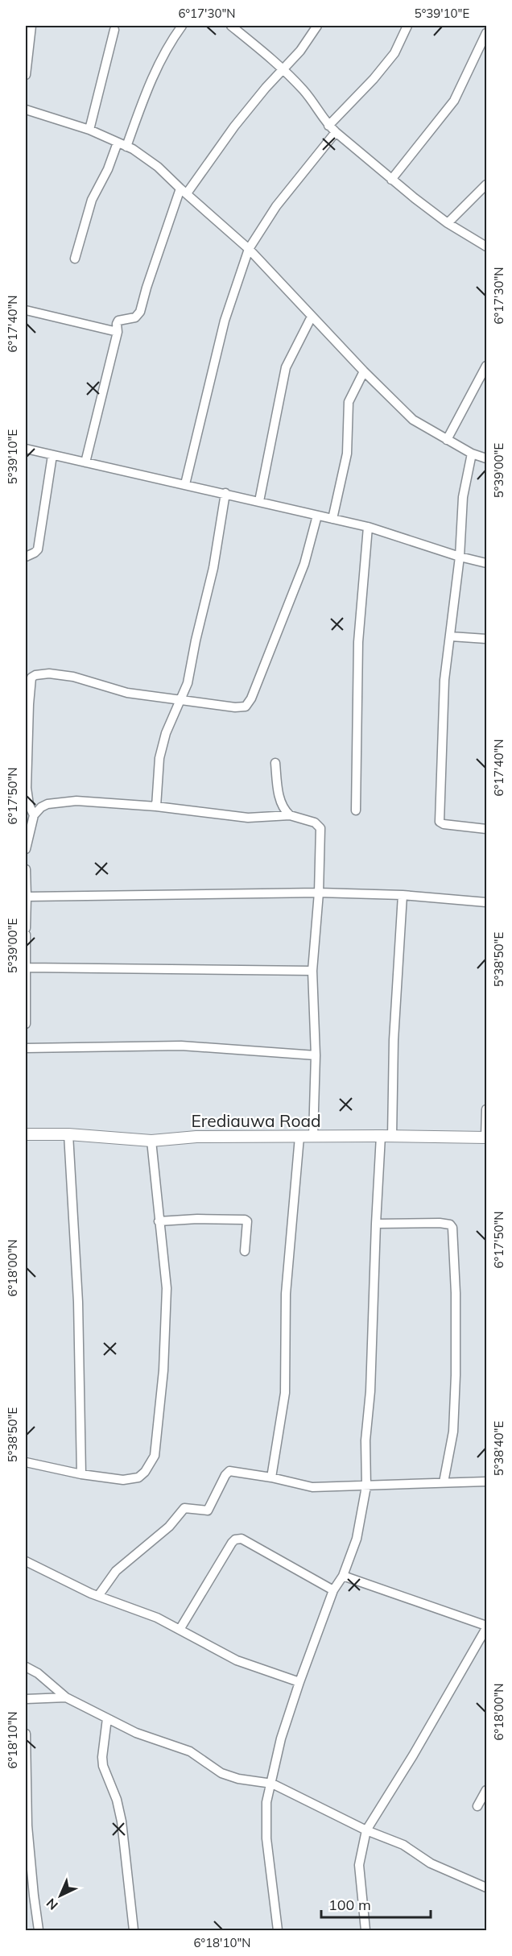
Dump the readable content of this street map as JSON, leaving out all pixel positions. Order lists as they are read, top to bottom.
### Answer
{
  "streets": {
    "street": ["Erediauwa Road"]
  },
  "scale_bar": "100 m",
  "north": "bottom left",
  "coordinates": [
    "6°17'30\"N",
    "5°39'10\"E",
    "6°17'40\"N",
    "5°39'00\"E",
    "6°17'50\"N",
    "5°38'50\"E",
    "6°18'00\"N",
    "5°38'40\"E",
    "6°18'10\"N"
  ]
}
